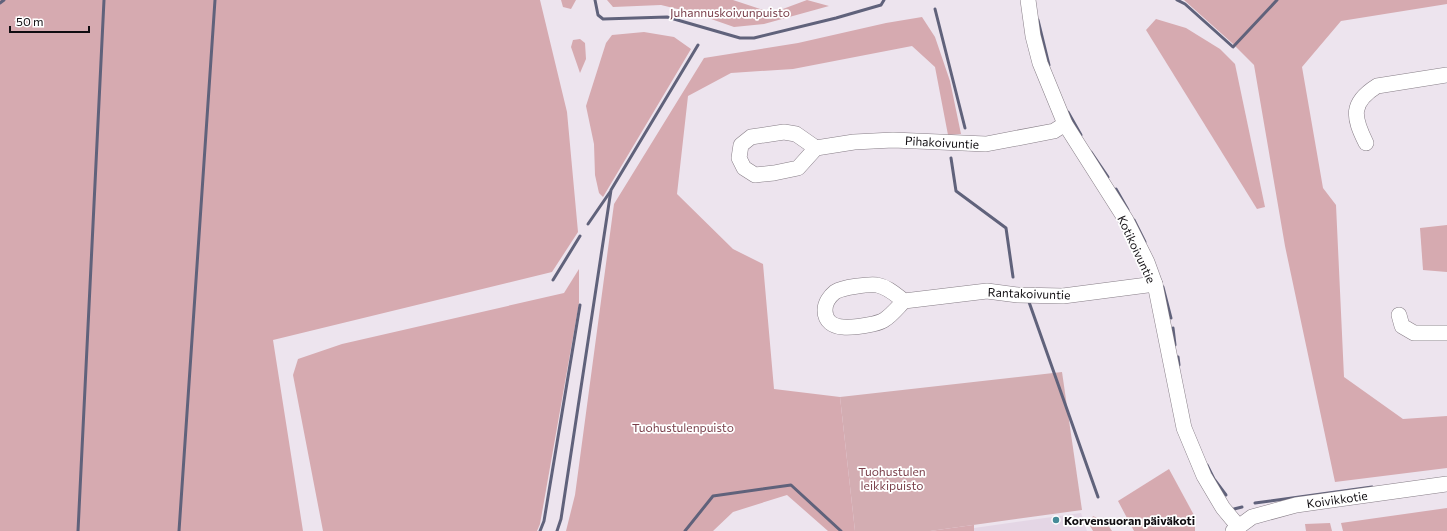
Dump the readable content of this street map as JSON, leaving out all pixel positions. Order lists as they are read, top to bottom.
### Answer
{
  "streets": {
    "street": [
      "Pihakoivuntie",
      "Kotikoivuntie",
      "Rantakoivuntie",
      "Koivikkotie"
    ]
  },
  "crossings": [
    ["Pihakoivuntie", "Kotikoivuntie"],
    ["Kotikoivuntie", "Rantakoivuntie"],
    ["Kotikoivuntie", "Koivikkotie"]
  ],
  "parks": ["Juhannuskoivunpuisto", "Tuohustulenpuisto", "Tuohustulen leikkipuisto"],
  "places": ["Korvensuoran päiväkoti"],
  "scale_bar": "50 m"
}
